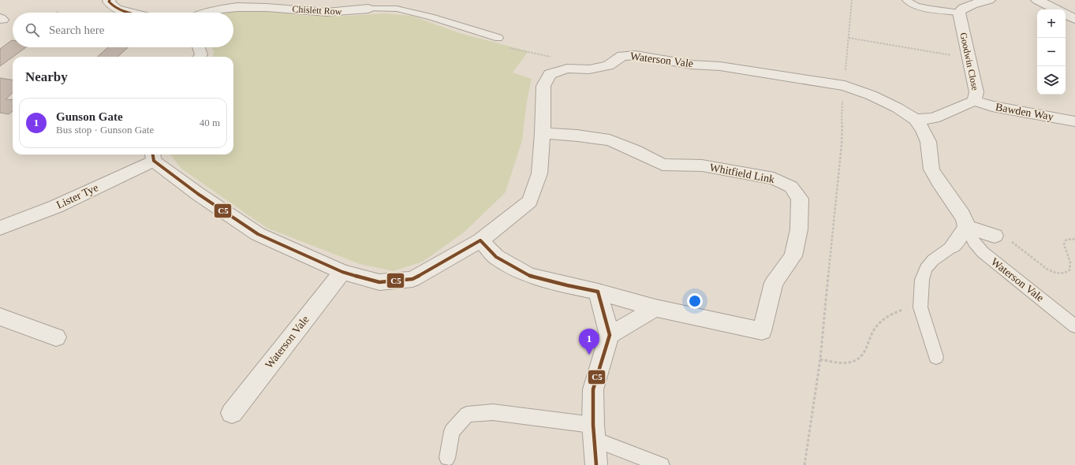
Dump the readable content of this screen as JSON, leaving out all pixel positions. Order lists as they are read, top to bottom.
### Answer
{
  "streets": {
    "street": [
      "Chislett Row",
      "Waterson Vale",
      "Goodwin Close",
      "Bawden Way",
      "Whitfield Link",
      "Lister Tye"
    ]
  },
  "crossings": [
    ["Waterson Vale", "Goodwin Close"],
    ["Waterson Vale", "Whitfield Link"],
    ["Waterson Vale", "Lister Tye"],
    ["Goodwin Close", "Bawden Way"]
  ],
  "lines": ["transit line C5"],
  "page": {
    "map_buttons": ["+", "−"],
    "search": "Search here",
    "heading": "Nearby",
    "list": [
      {
        "mark": "1",
        "name": "Gunson Gate",
        "note": "Bus stop · Gunson Gate",
        "value": "40 m"
      }
    ],
    "pins": "1"
  }
}
